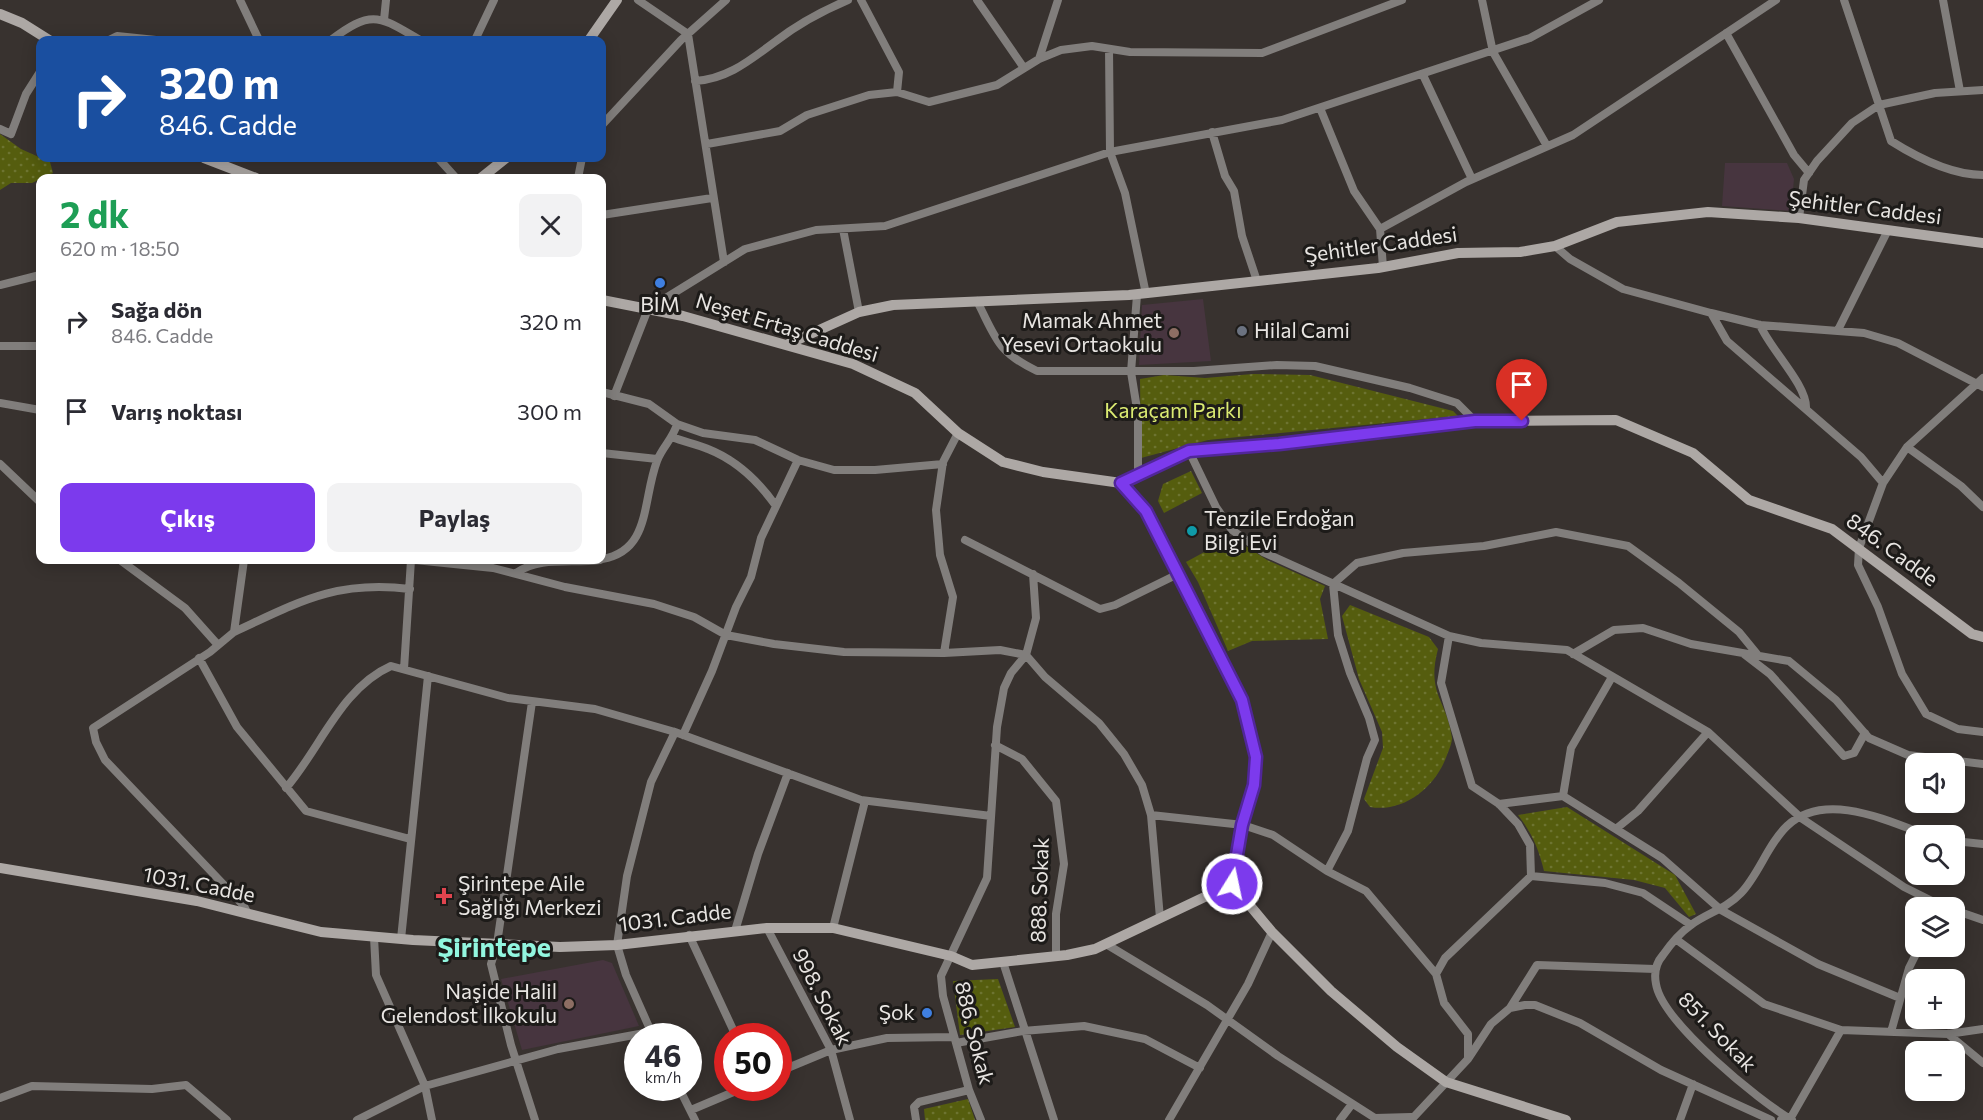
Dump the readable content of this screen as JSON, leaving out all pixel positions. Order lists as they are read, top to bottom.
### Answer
{
  "streets": {
    "street": [
      "Şehitler Caddesi",
      "Neşet Ertaş Caddesi",
      "846. Cadde",
      "1031. Cadde",
      "888. Sokak",
      "998. Sokak",
      "851. Sokak",
      "886. Sokak"
    ]
  },
  "crossings": [
    ["Şehitler Caddesi", "Neşet Ertaş Caddesi"],
    ["Neşet Ertaş Caddesi", "846. Cadde"],
    ["1031. Cadde", "888. Sokak"],
    ["1031. Cadde", "998. Sokak"],
    ["1031. Cadde", "886. Sokak"],
    ["888. Sokak", "886. Sokak"]
  ],
  "districts": ["Şirintepe"],
  "parks": ["Karaçam Parkı"],
  "places": {
    "other": [
      "BİM",
      "Hilal Cami",
      "Mamak Ahmet Yesevi Ortaokulu",
      "Tenzile Erdoğan Bilgi Evi",
      "Naşide Halil Gelendost İlkokulu",
      "Şok"
    ],
    "health": ["Şirintepe Aile Sağlığı Merkezi"]
  },
  "page": {
    "turn": ["320 m", "846. Cadde"],
    "heading": ["2 dk", "620 m · 18:50"],
    "list": [
      {
        "name": "Sağa dön",
        "note": "846. Cadde",
        "value": "320 m"
      },
      {
        "name": "Varış noktası",
        "value": "300 m"
      }
    ],
    "buttons": ["Çıkış", "Paylaş"],
    "map_buttons": ["+", "−"],
    "speed": "46 km/h",
    "limit": "50"
  }
}
